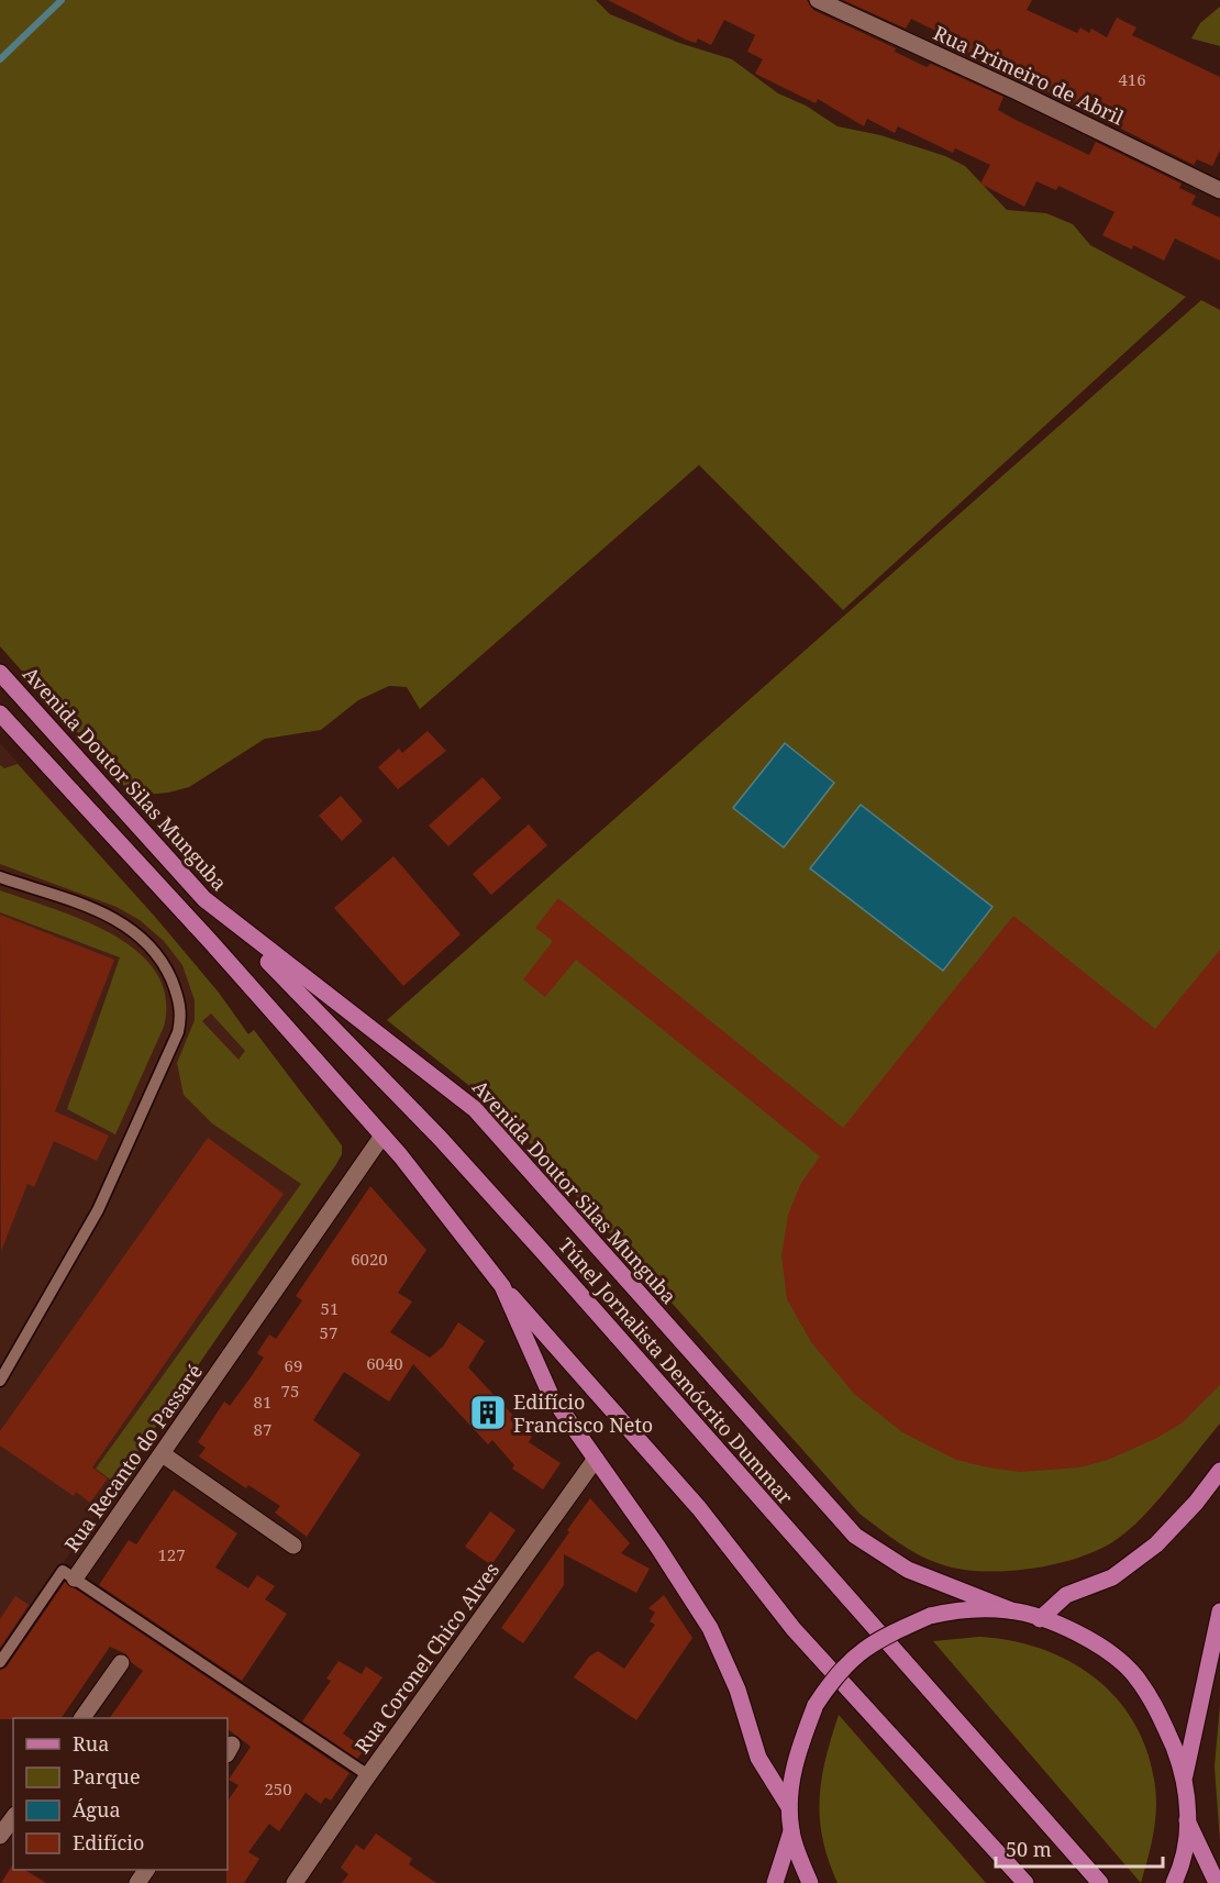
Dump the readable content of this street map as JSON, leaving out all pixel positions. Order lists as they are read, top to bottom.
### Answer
{
  "streets": {
    "main road": ["Avenida Doutor Silas Munguba", "Túnel Jornalista Demócrito Dummar"],
    "street": ["Rua Primeiro de Abril", "Rua Recanto do Passaré", "Rua Coronel Chico Alves"]
  },
  "crossings": [
    ["Avenida Doutor Silas Munguba", "Túnel Jornalista Demócrito Dummar"],
    ["Rua Recanto do Passaré", "Rua Coronel Chico Alves"]
  ],
  "places": {
    "building": ["Edifício Francisco Neto"]
  },
  "house_numbers": [
    "416",
    "6020",
    "51",
    "57",
    "6040",
    "69",
    "75",
    "81",
    "87",
    "127",
    "250"
  ],
  "legend": [
    "Rua",
    "Parque",
    "Água",
    "Edifício"
  ],
  "scale_bar": "50 m"
}
